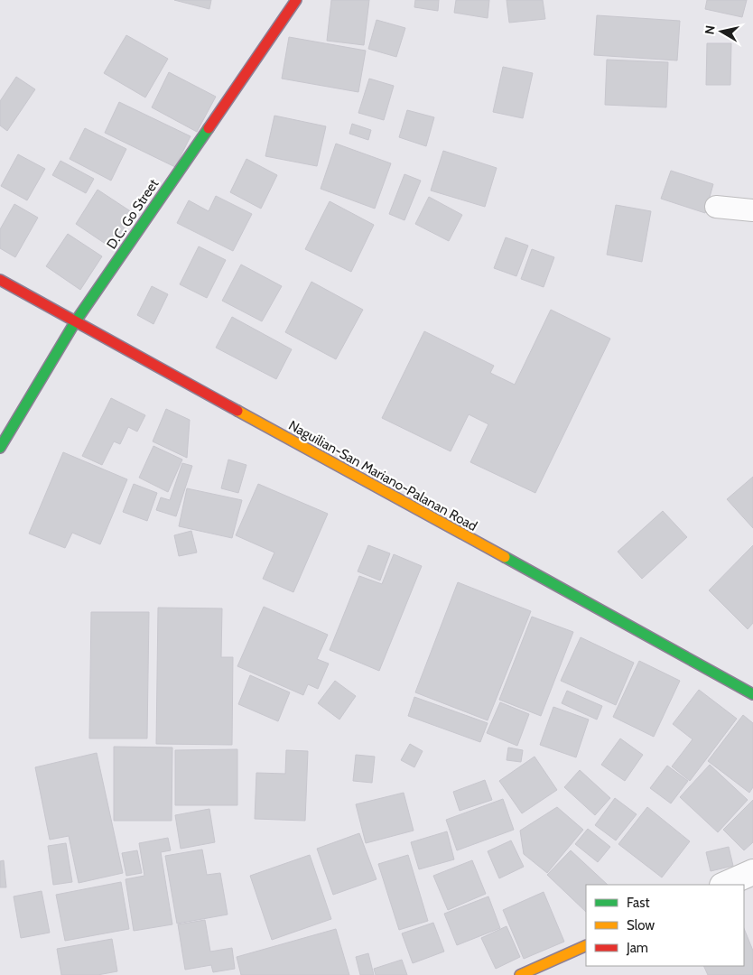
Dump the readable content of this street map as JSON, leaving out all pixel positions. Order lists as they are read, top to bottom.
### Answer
{
  "streets": {
    "main road": ["D.C. Go Street", "Naguilian-San Mariano-Palanan Road"]
  },
  "crossings": [
    ["D.C. Go Street", "Naguilian-San Mariano-Palanan Road"]
  ],
  "legend": ["Fast", "Slow", "Jam"],
  "north": "left"
}
